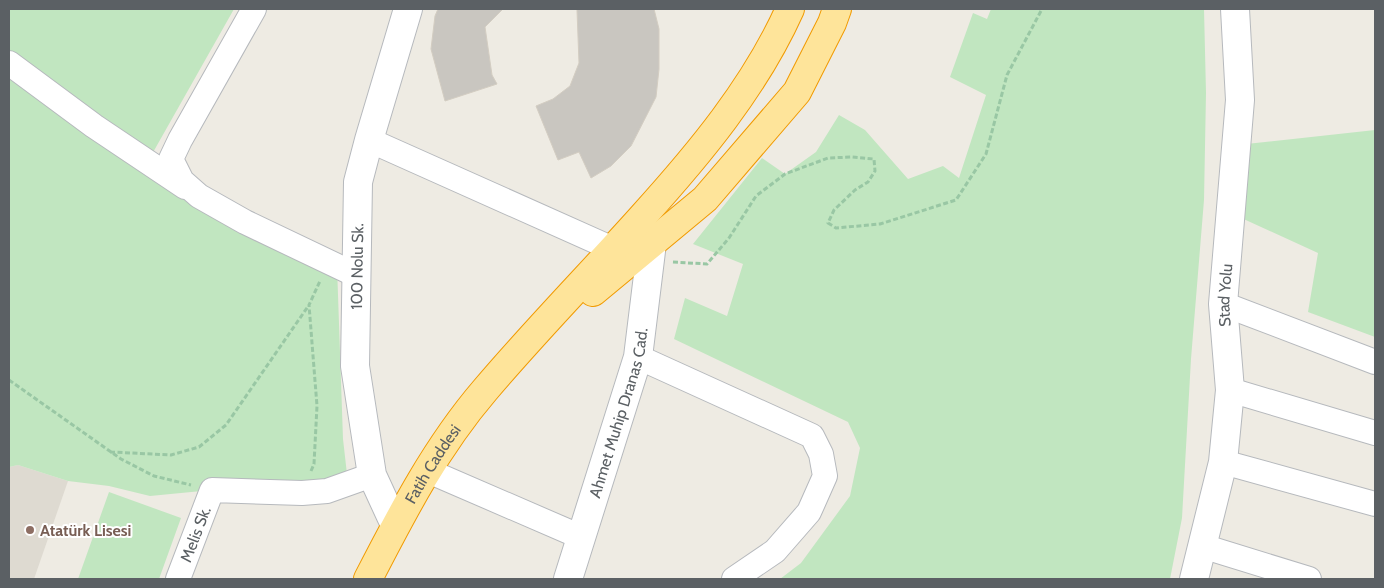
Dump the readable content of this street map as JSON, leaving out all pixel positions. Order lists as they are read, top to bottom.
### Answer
{
  "streets": {
    "highway": ["Fatih Caddesi"],
    "street": [
      "100 Nolu Sk.",
      "Stad Yolu",
      "Ahmet Muhip Dranas Cad.",
      "Melis Sk."
    ]
  },
  "crossings": [
    ["100 Nolu Sk.", "Fatih Caddesi"]
  ],
  "places": ["Atatürk Lisesi"]
}
